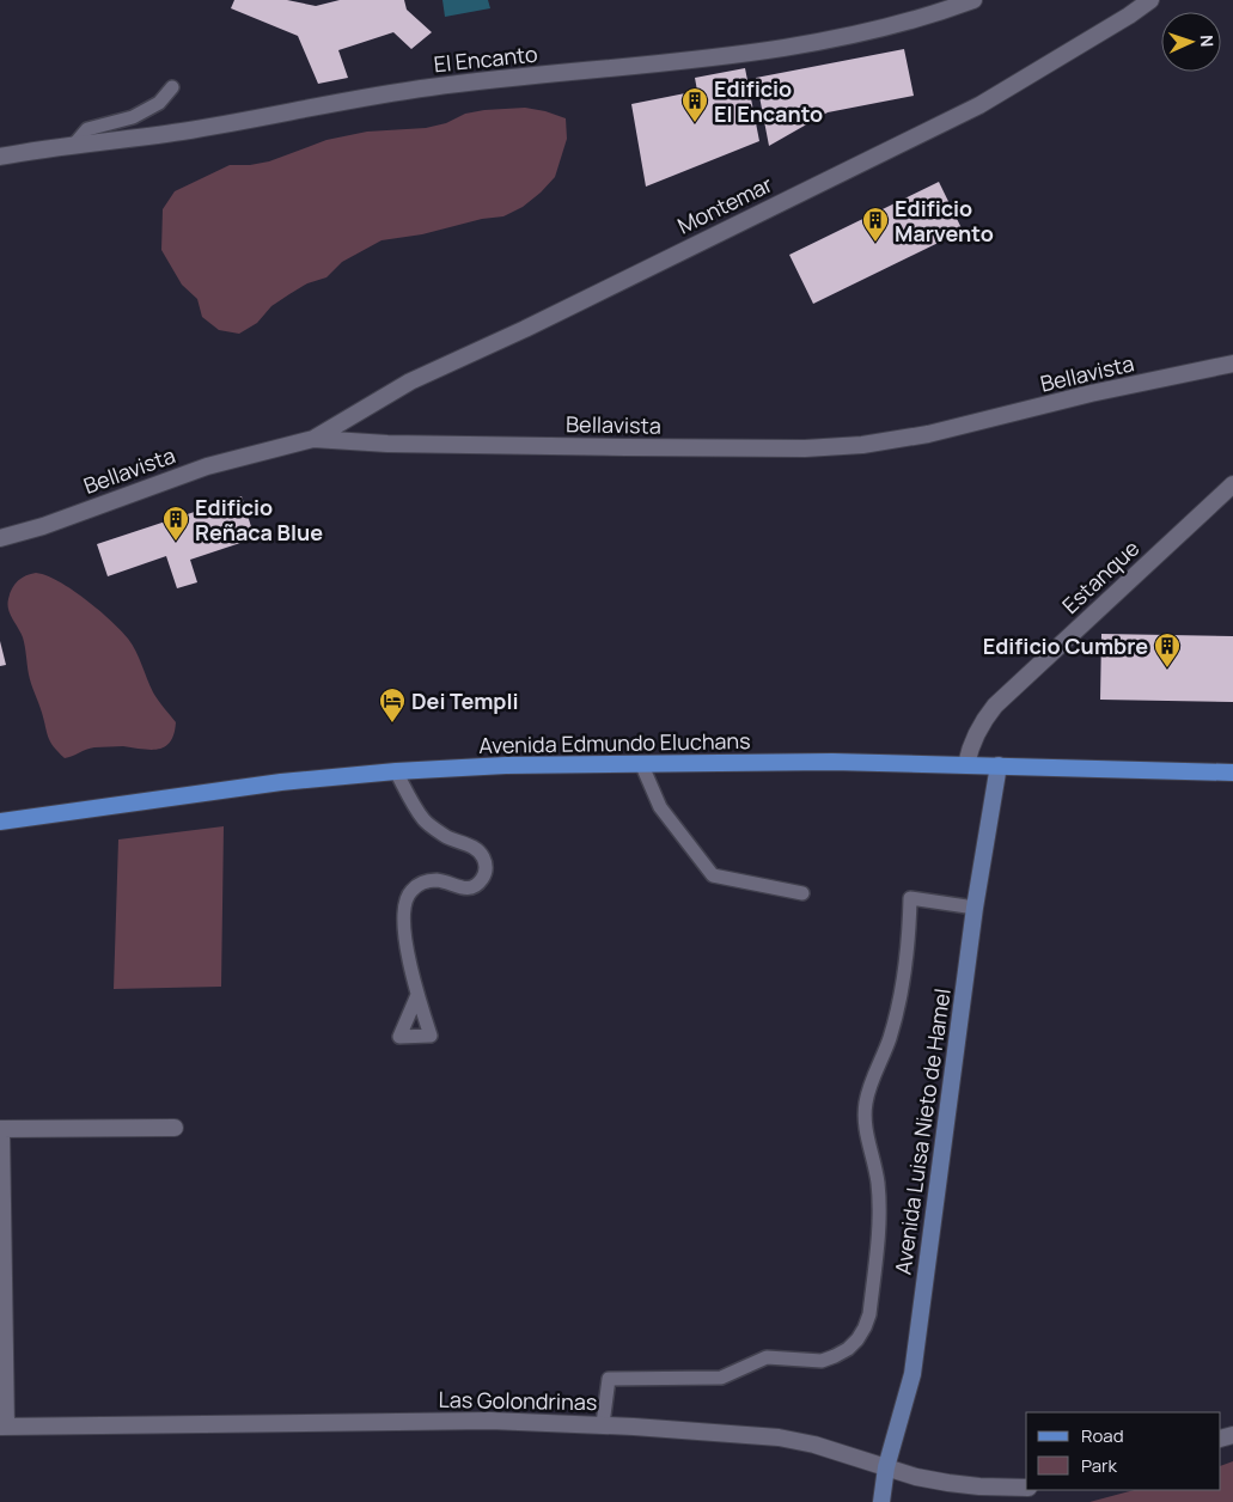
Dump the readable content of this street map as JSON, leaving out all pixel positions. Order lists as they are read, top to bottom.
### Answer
{
  "streets": {
    "main road": ["Avenida Edmundo Eluchans", "Avenida Luisa Nieto de Hamel"],
    "street": [
      "El Encanto",
      "Montemar",
      "Bellavista",
      "Estanque",
      "Las Golondrinas"
    ]
  },
  "crossings": [
    ["Montemar", "Bellavista"],
    ["Estanque", "Avenida Edmundo Eluchans"],
    ["Avenida Edmundo Eluchans", "Avenida Luisa Nieto de Hamel"],
    ["Avenida Luisa Nieto de Hamel", "Las Golondrinas"]
  ],
  "places": {
    "building": [
      "Edificio El Encanto",
      "Edificio Marvento",
      "Edificio Reñaca Blue",
      "Edificio Cumbre"
    ],
    "hotel": ["Dei Templi"]
  },
  "legend": ["Road", "Park"],
  "north": "right"
}
